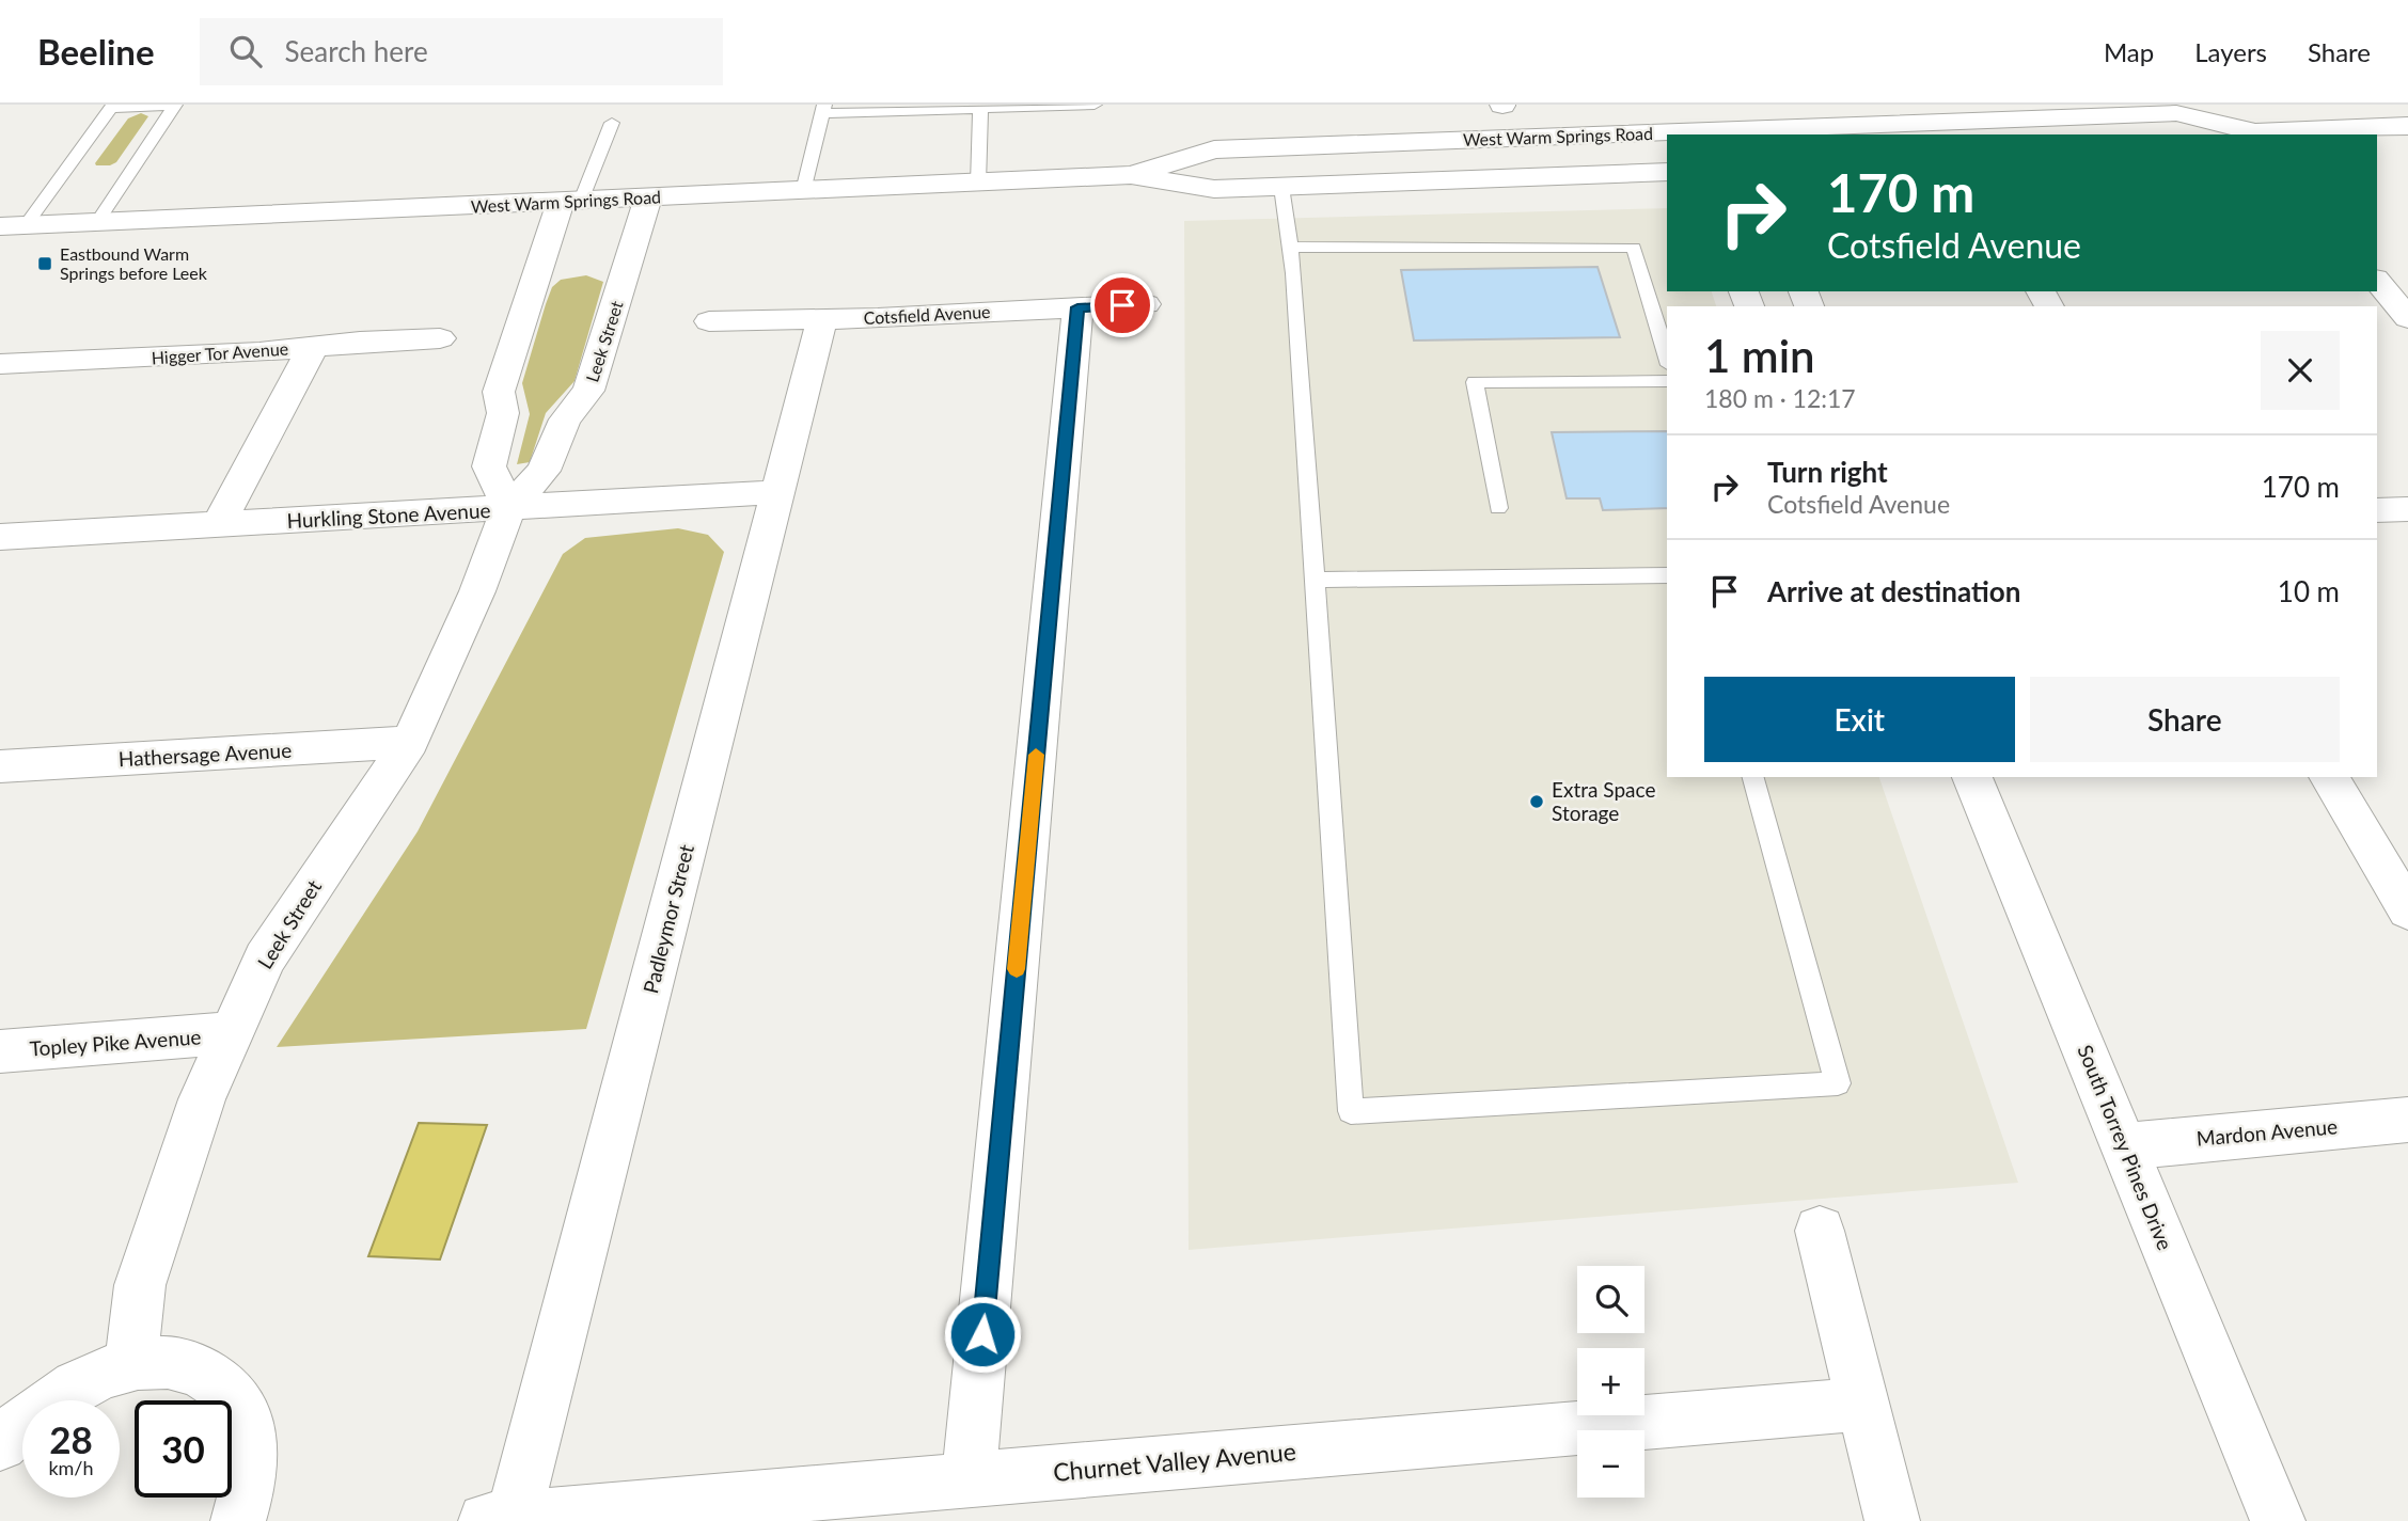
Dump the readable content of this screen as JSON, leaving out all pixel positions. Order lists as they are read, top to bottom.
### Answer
{
  "streets": {
    "street": [
      "West Warm Springs Road",
      "Cotsfield Avenue",
      "Leek Street",
      "Higger Tor Avenue",
      "Hurkling Stone Avenue",
      "Hathersage Avenue",
      "Padleymor Street",
      "Topley Pike Avenue",
      "Mardon Avenue",
      "South Torrey Pines Drive",
      "Churnet Valley Avenue"
    ]
  },
  "crossings": [
    ["West Warm Springs Road", "Leek Street"],
    ["Cotsfield Avenue", "Padleymor Street"],
    ["Leek Street", "Hurkling Stone Avenue"],
    ["Leek Street", "Hathersage Avenue"],
    ["Leek Street", "Topley Pike Avenue"],
    ["Hurkling Stone Avenue", "Padleymor Street"],
    ["Padleymor Street", "Churnet Valley Avenue"],
    ["Mardon Avenue", "South Torrey Pines Drive"]
  ],
  "places": {
    "transit": ["Eastbound Warm Springs before Leek"],
    "other": ["Extra Space Storage"]
  },
  "page": {
    "header": "Beeline",
    "search": "Search here",
    "nav": ["Map", "Layers", "Share"],
    "turn": ["170 m", "Cotsfield Avenue"],
    "heading": ["1 min", "180 m · 12:17"],
    "list": [
      {
        "name": "Turn right",
        "note": "Cotsfield Avenue",
        "value": "170 m"
      },
      {
        "name": "Arrive at destination",
        "value": "10 m"
      }
    ],
    "buttons": ["Exit", "Share"],
    "map_buttons": ["+", "−"],
    "speed": "28 km/h",
    "limit": "30"
  }
}
